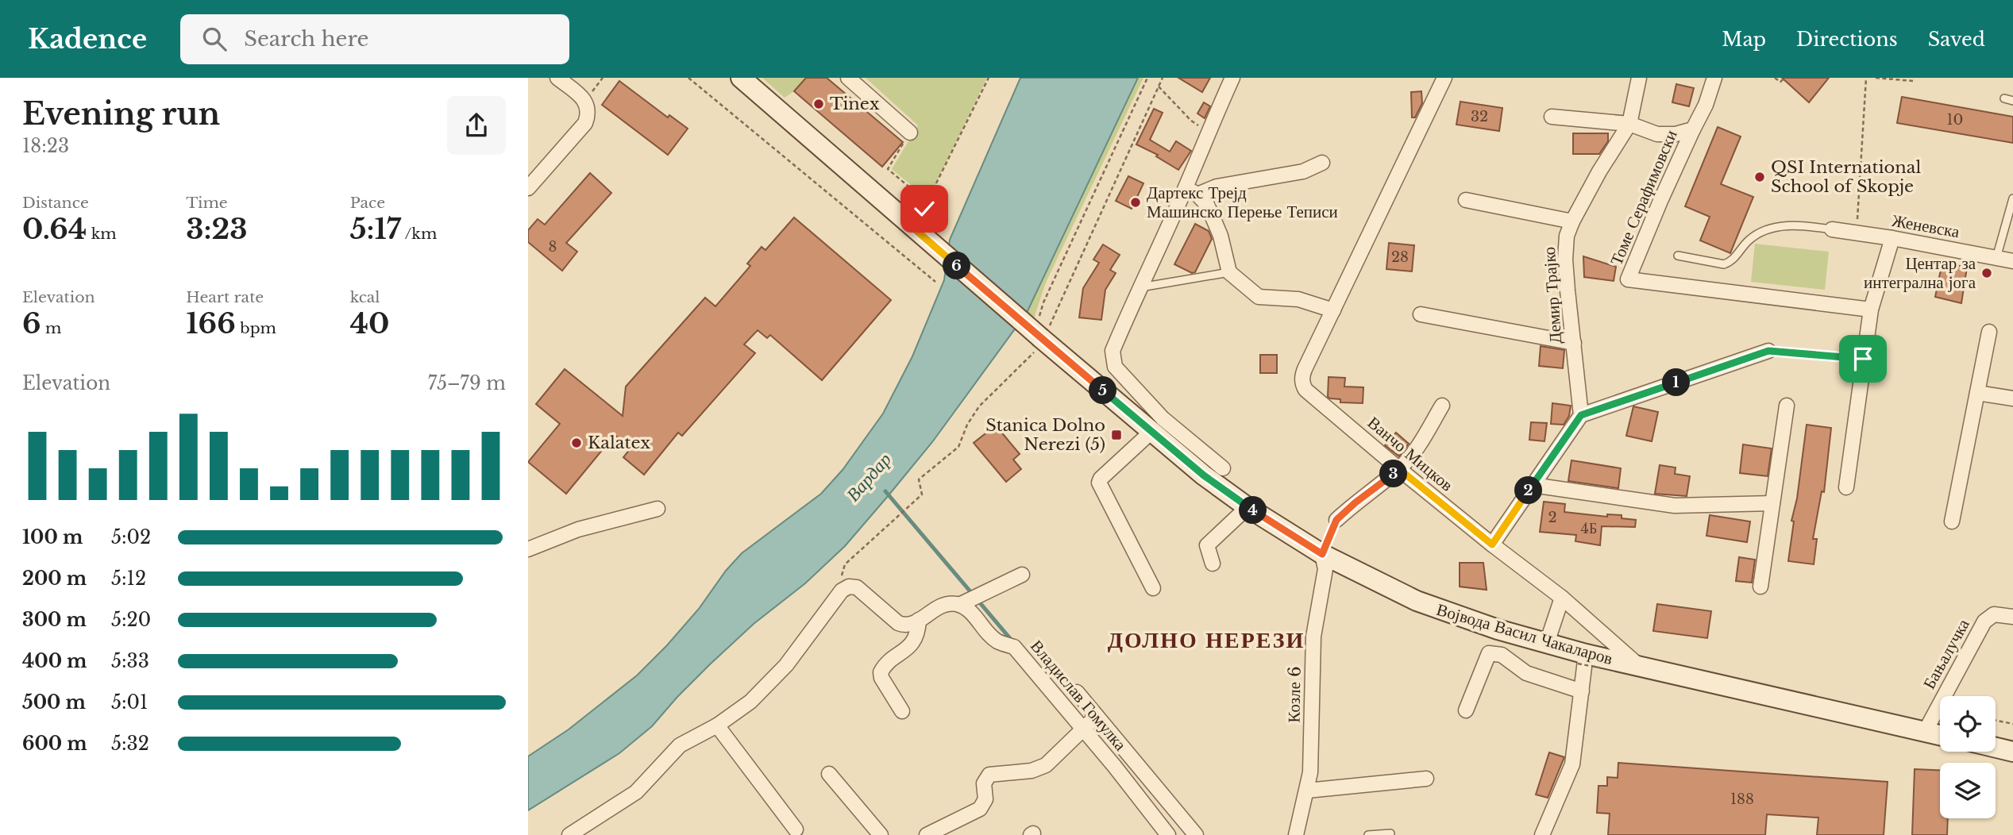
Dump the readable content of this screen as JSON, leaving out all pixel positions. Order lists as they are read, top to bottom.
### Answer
{
  "streets": {
    "street": [
      "Томе Серафимовски",
      "Женевска",
      "Демир Трајко",
      "Ванчо Мицков",
      "Војвода Васил Чакаларов",
      "Бањалучка",
      "Козле 6",
      "Владислав Гомулка"
    ]
  },
  "crossings": [
    ["Томе Серафимовски", "Демир Трајко"],
    ["Ванчо Мицков", "Војвода Васил Чакаларов"],
    ["Војвода Васил Чакаларов", "Бањалучка"],
    ["Војвода Васил Чакаларов", "Козле 6"]
  ],
  "districts": ["ДОЛНО НЕРЕЗИ"],
  "water": ["Вардар"],
  "places": {
    "other": [
      "Tinex",
      "QSI International School of Skopje",
      "Дартекс Трејд Машинско Перење Теписи",
      "Центар за интегрална јога",
      "Kalatex"
    ],
    "transit": ["Stanica Dolno Nerezi (5)"]
  },
  "house_numbers": [
    "32",
    "10",
    "8",
    "28",
    "2",
    "4Б",
    "188"
  ],
  "page": {
    "header": "Kadence",
    "search": "Search here",
    "nav": ["Map", "Directions", "Saved"],
    "heading": ["Evening run", "18:23"],
    "stats": [
      ["Distance", "0.64 km"],
      ["Time", "3:23"],
      ["Pace", "5:17 /km"],
      ["Elevation", "6 m"],
      ["Heart rate", "166 bpm"],
      ["kcal", "40"]
    ],
    "pins": [
      "6",
      "1",
      "5",
      "3",
      "2",
      "4"
    ],
    "chart": ["Elevation", "75–79 m"],
    "list": [
      {
        "name": "100 m",
        "note": "5:02"
      },
      {
        "name": "200 m",
        "note": "5:12"
      },
      {
        "name": "300 m",
        "note": "5:20"
      },
      {
        "name": "400 m",
        "note": "5:33"
      },
      {
        "name": "500 m",
        "note": "5:01"
      },
      {
        "name": "600 m",
        "note": "5:32"
      }
    ]
  }
}
